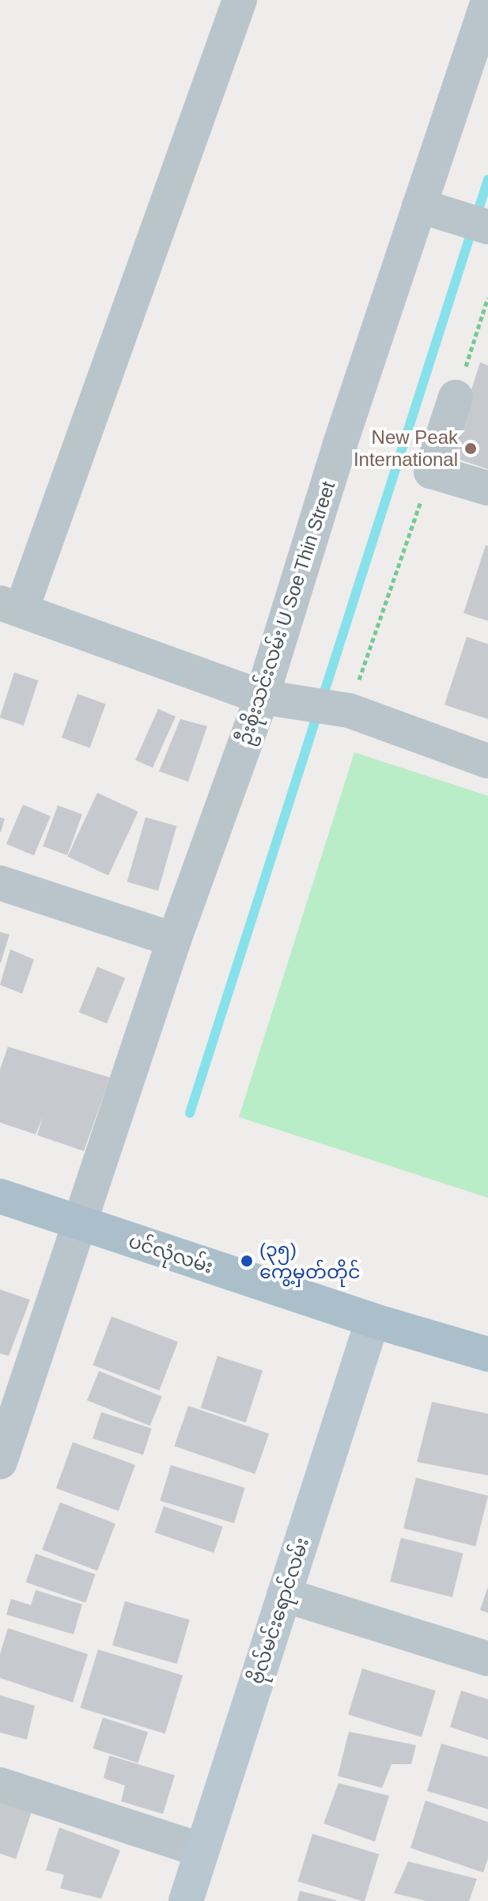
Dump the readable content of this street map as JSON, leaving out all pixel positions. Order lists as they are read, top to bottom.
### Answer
{
  "streets": {
    "main road": ["ပင်လုံလမ်း"],
    "street": ["ဦးစိုးသင်းလမ်း U Soe Thin Street", "ဗိုလ်မင်းရောင်လမ်း"]
  },
  "crossings": [
    ["ဦးစိုးသင်းလမ်း U Soe Thin Street", "ပင်လုံလမ်း"],
    ["ပင်လုံလမ်း", "ဗိုလ်မင်းရောင်လမ်း"]
  ],
  "places": ["New Peak International", "(၃၅) ကွေ့မှတ်တိုင်"]
}
